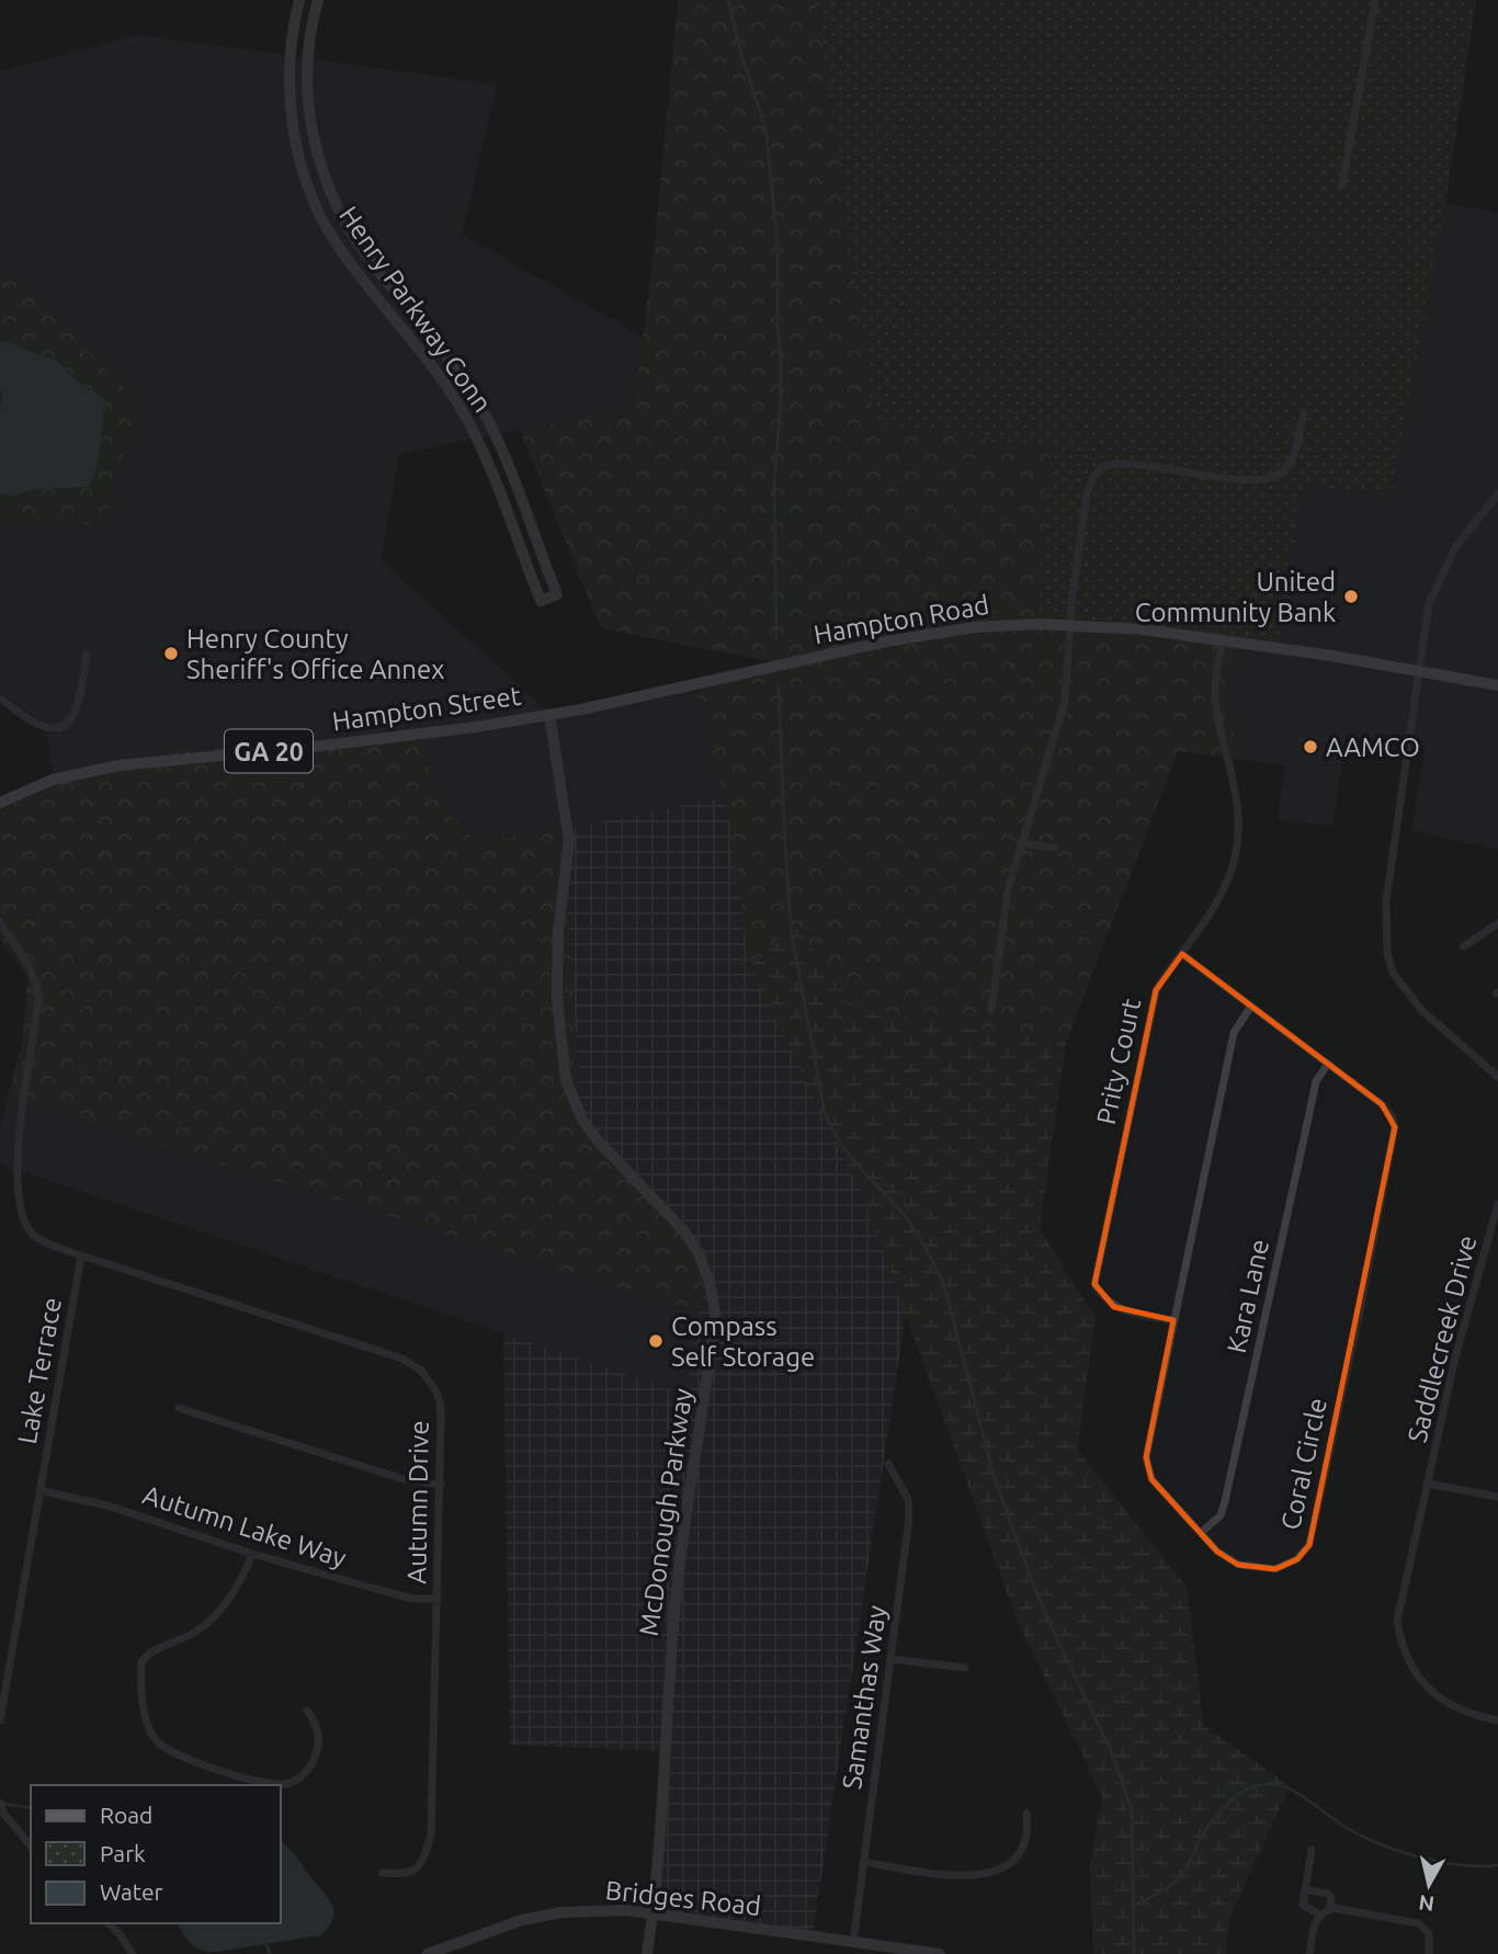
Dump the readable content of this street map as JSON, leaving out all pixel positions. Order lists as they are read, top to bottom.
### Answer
{
  "streets": {
    "main road": ["Hampton Road", "Hampton Street", "GA 20"],
    "street": [
      "Henry Parkway Conn",
      "Prity Court",
      "Kara Lane",
      "Saddlecreek Drive",
      "Lake Terrace",
      "Coral Circle",
      "Autumn Drive",
      "McDonough Parkway",
      "Autumn Lake Way",
      "Samanthas Way",
      "Bridges Road"
    ]
  },
  "crossings": [
    ["Hampton Road", "Hampton Street"],
    ["Hampton Road", "Prity Court"],
    ["Hampton Street", "McDonough Parkway"],
    ["Prity Court", "Coral Circle"],
    ["Kara Lane", "Coral Circle"],
    ["Lake Terrace", "Autumn Drive"],
    ["Lake Terrace", "Autumn Lake Way"],
    ["Autumn Drive", "Autumn Lake Way"],
    ["McDonough Parkway", "Bridges Road"],
    ["Samanthas Way", "Bridges Road"]
  ],
  "places": [
    "United Community Bank",
    "Henry County Sheriff's Office Annex",
    "AAMCO",
    "Compass Self Storage"
  ],
  "legend": ["Road", "Park", "Water"],
  "north": "bottom"
}
